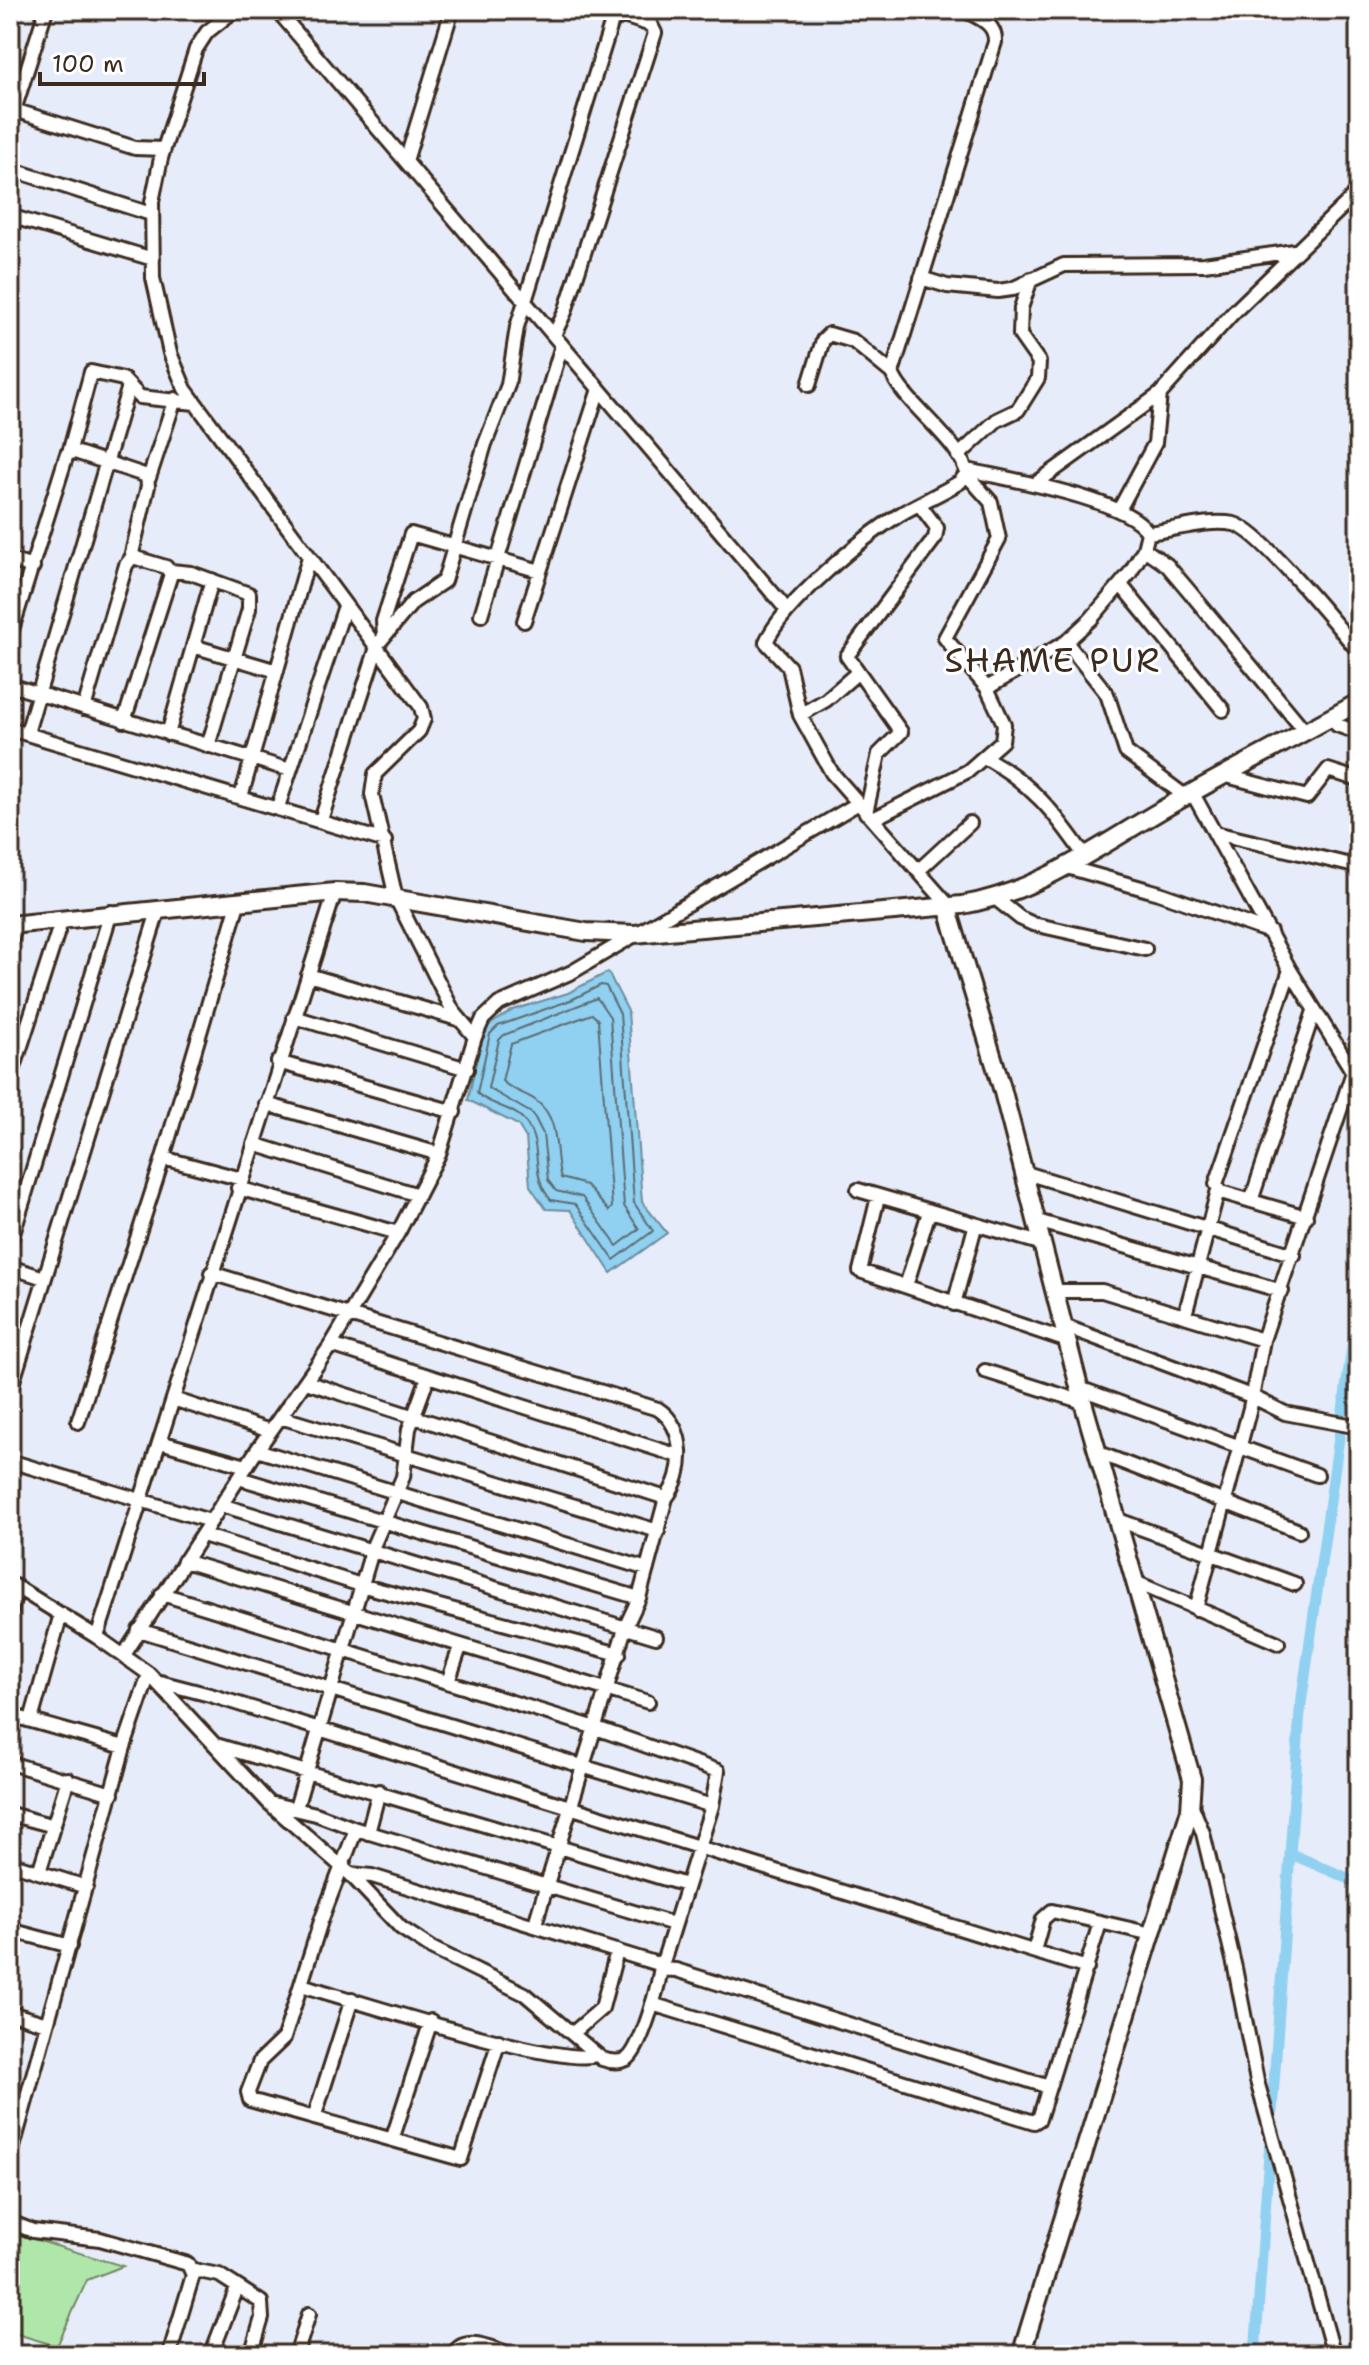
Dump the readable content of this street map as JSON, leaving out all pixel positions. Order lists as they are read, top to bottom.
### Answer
{
  "districts": ["SHAME PUR"],
  "scale_bar": "100 m"
}
